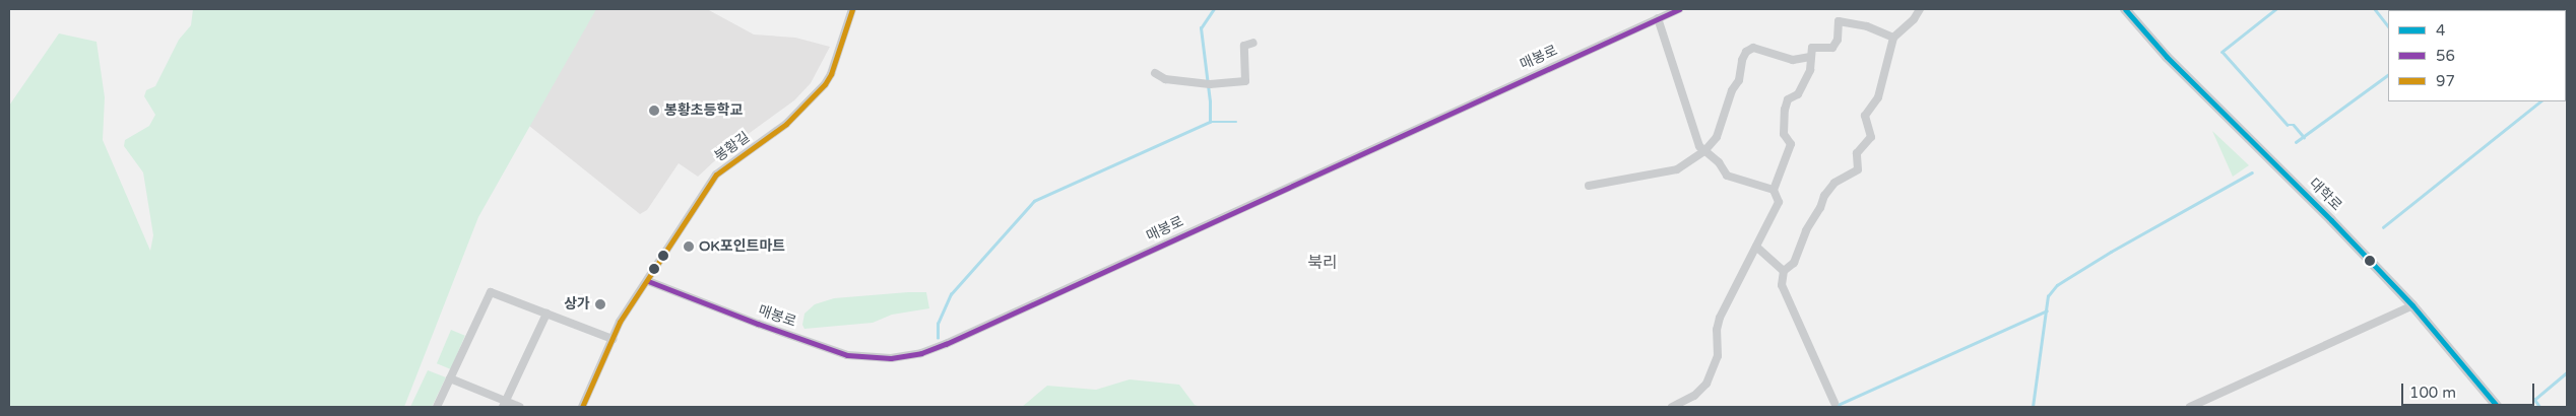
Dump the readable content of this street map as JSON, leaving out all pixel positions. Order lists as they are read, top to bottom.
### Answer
{
  "streets": {
    "main road": ["대학로"],
    "street": ["매봉로", "봉황길"]
  },
  "crossings": [
    ["매봉로", "봉황길"]
  ],
  "districts": ["북리"],
  "places": ["봉황초등학교", "OK포인트마트", "상가"],
  "lines": ["transit line 4", "transit line 56", "transit line 97"],
  "legend": ["4", "56", "97"],
  "scale_bar": "100 m"
}
